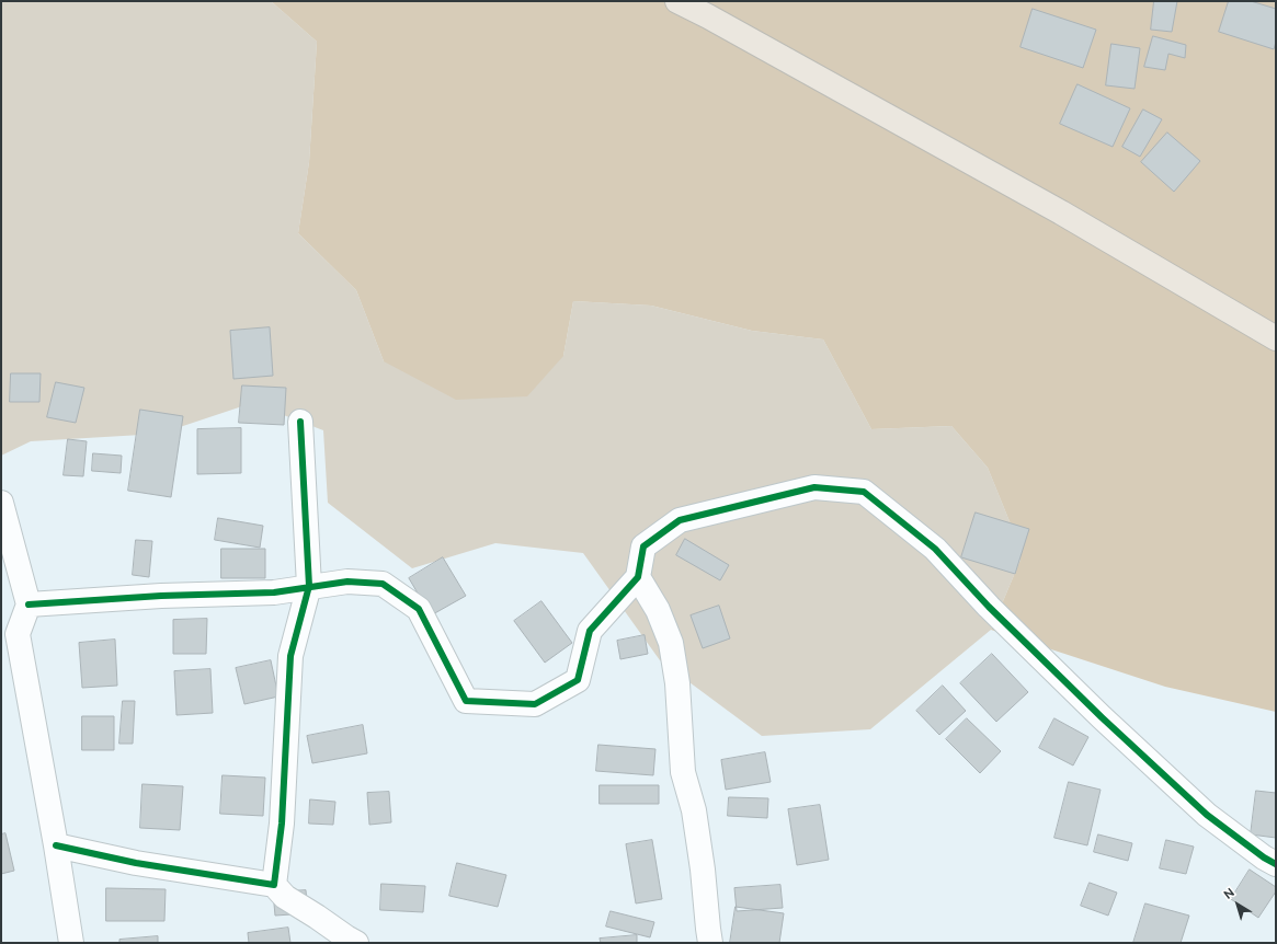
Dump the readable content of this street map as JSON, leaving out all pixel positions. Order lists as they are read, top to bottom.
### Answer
{
  "north": "top left"
}
